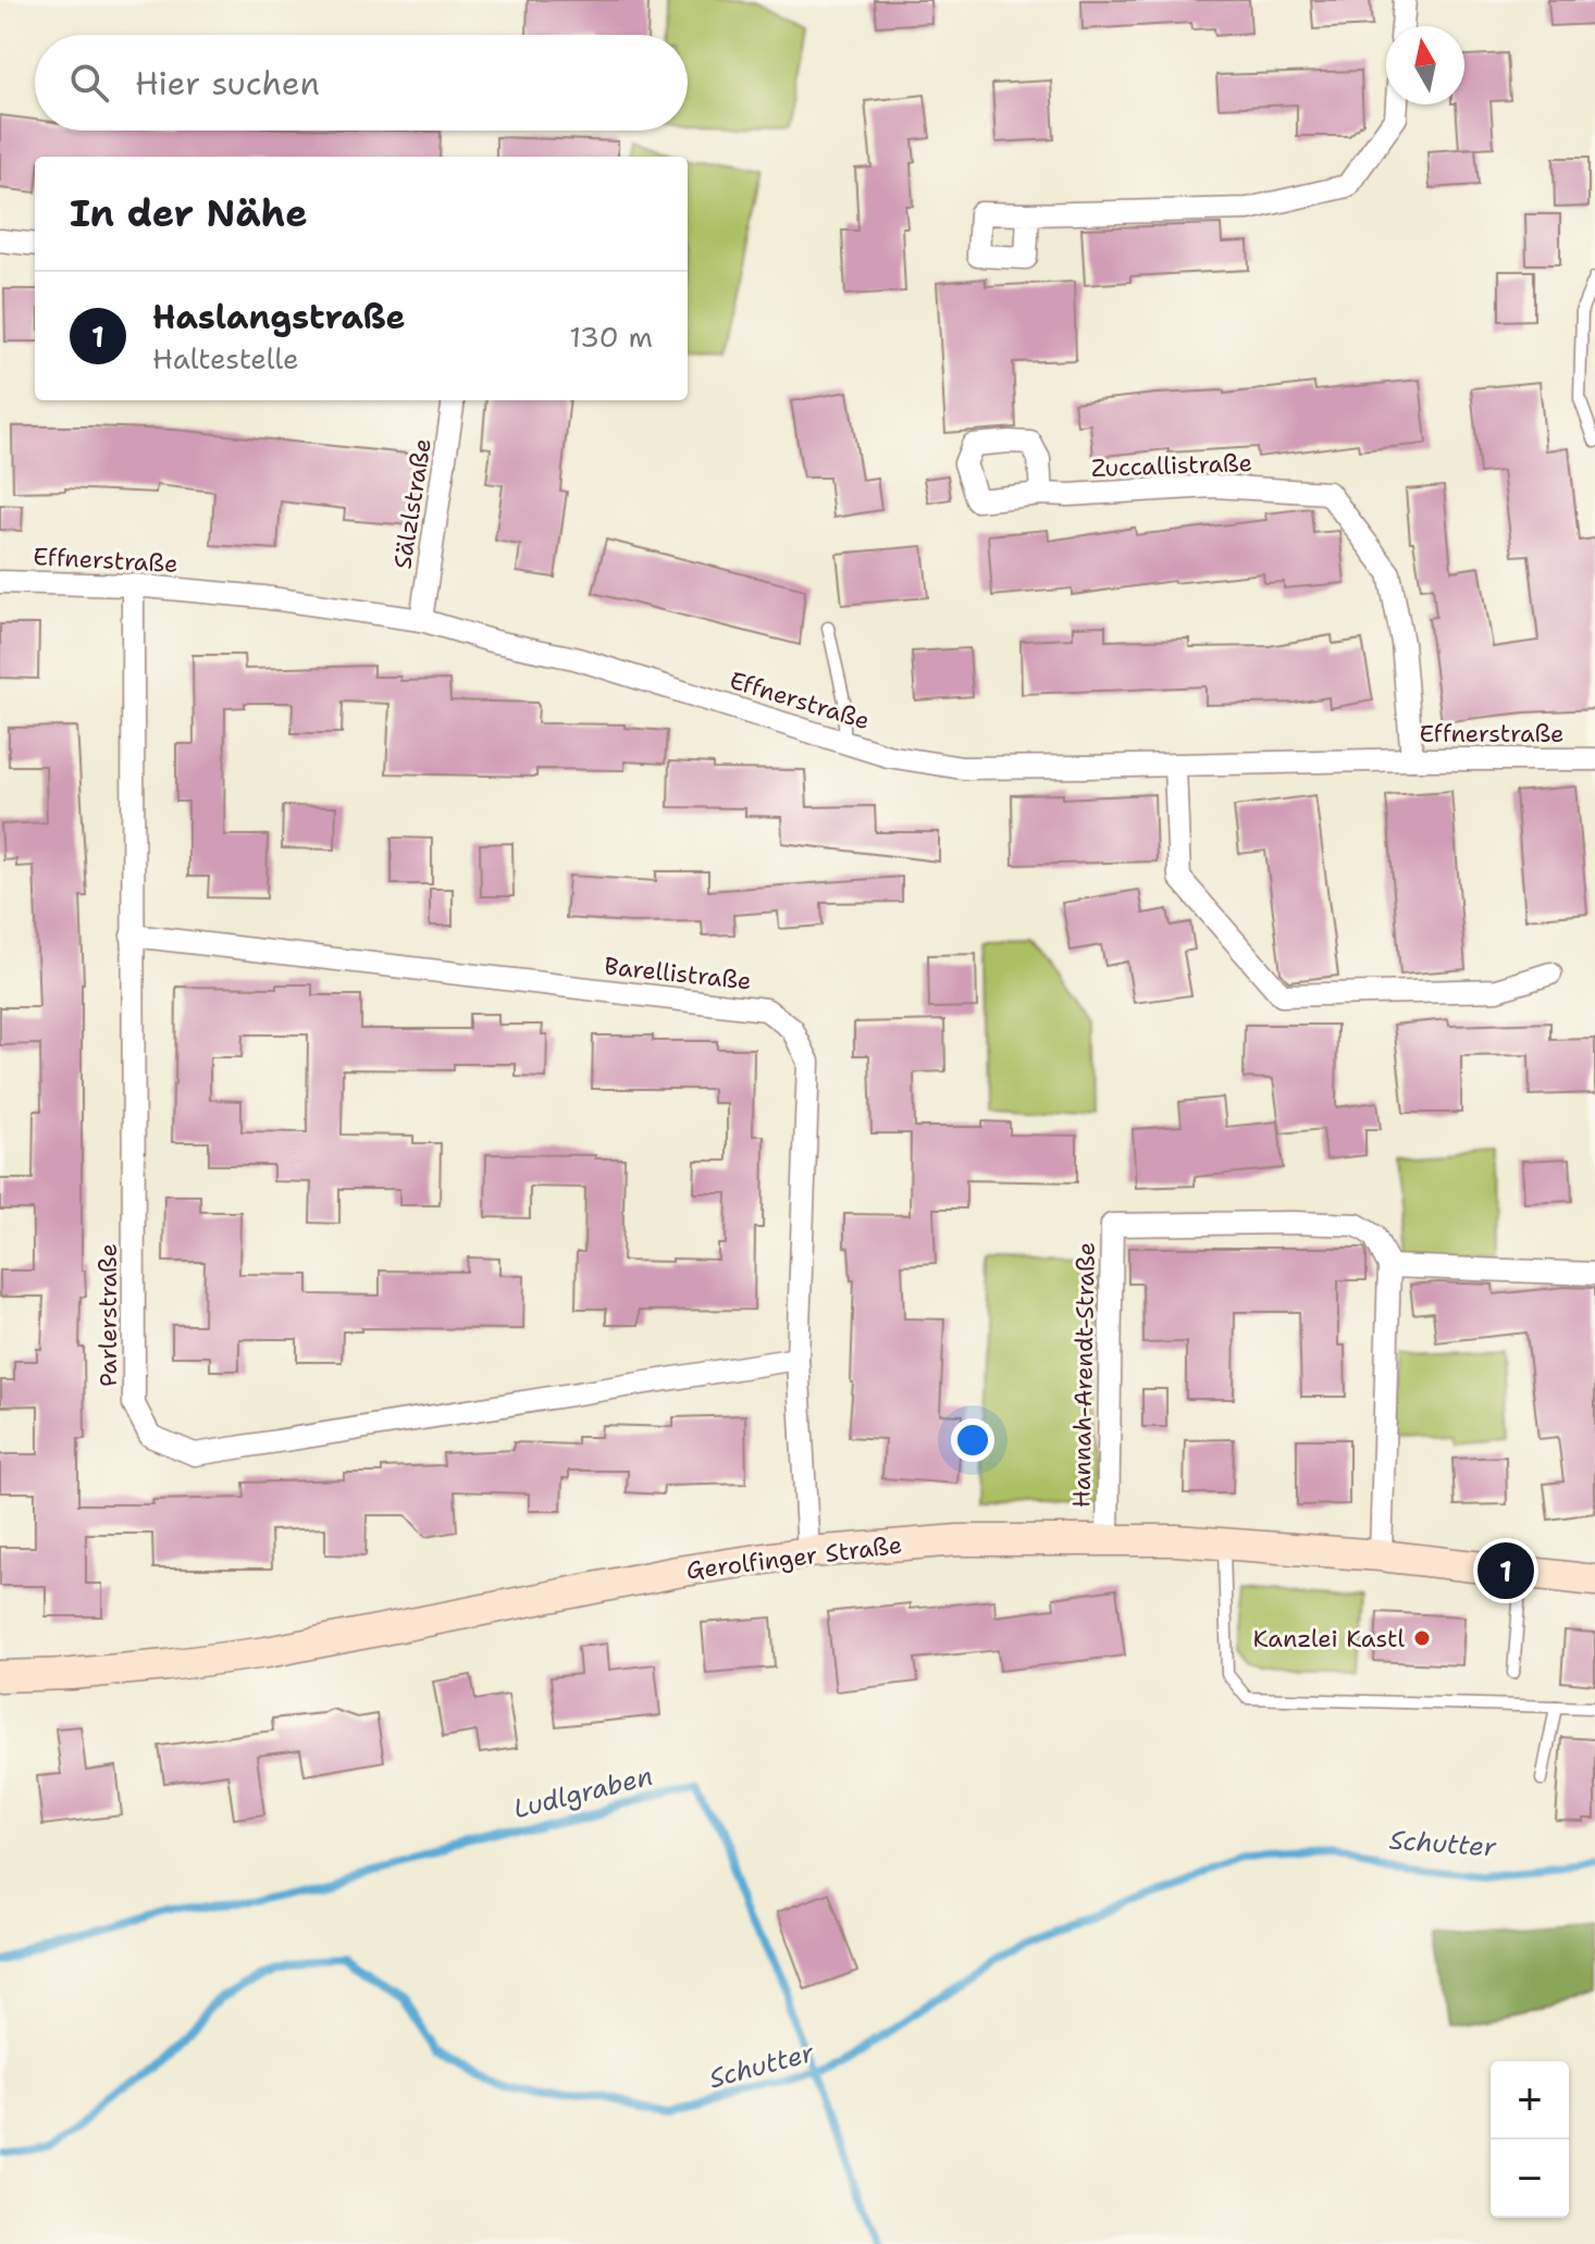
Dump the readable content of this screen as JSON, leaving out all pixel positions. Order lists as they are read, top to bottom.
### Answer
{
  "streets": {
    "street": [
      "Zuccallistraße",
      "Sälzlstraße",
      "Effnerstraße",
      "Barellistraße",
      "Parlerstraße",
      "Hannah-Arendt-Straße",
      "Gerolfinger Straße"
    ]
  },
  "crossings": [
    ["Zuccallistraße", "Effnerstraße"],
    ["Sälzlstraße", "Effnerstraße"],
    ["Effnerstraße", "Parlerstraße"],
    ["Barellistraße", "Parlerstraße"],
    ["Barellistraße", "Gerolfinger Straße"],
    ["Hannah-Arendt-Straße", "Gerolfinger Straße"]
  ],
  "water": ["Ludlgraben", "Schutter"],
  "places": ["Kanzlei Kastl"],
  "north": "top",
  "page": {
    "search": "Hier suchen",
    "heading": "In der Nähe",
    "list": [
      {
        "mark": "1",
        "name": "Haslangstraße",
        "note": "Haltestelle",
        "value": "130 m"
      }
    ],
    "pins": "1",
    "map_buttons": ["+", "−"]
  }
}
